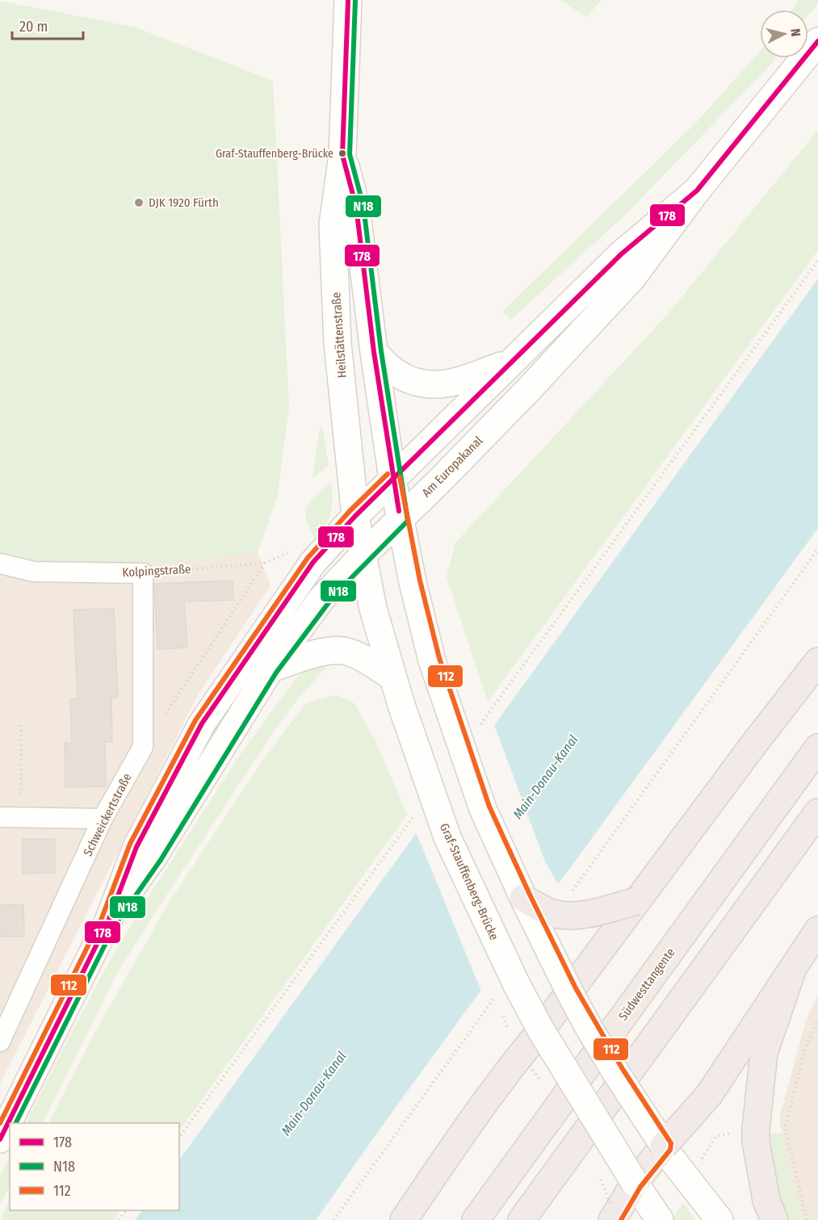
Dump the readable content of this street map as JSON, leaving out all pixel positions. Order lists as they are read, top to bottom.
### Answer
{
  "streets": {
    "highway": ["Südwesttangente"],
    "main road": ["Heilstättenstraße", "Am Europakanal", "Graf-Stauffenberg-Brücke"],
    "street": ["Kolpingstraße", "Schweickertstraße"]
  },
  "crossings": [
    ["Heilstättenstraße", "Am Europakanal"],
    ["Heilstättenstraße", "Graf-Stauffenberg-Brücke"],
    ["Am Europakanal", "Graf-Stauffenberg-Brücke"],
    ["Kolpingstraße", "Schweickertstraße"]
  ],
  "water": ["Main-Donau-Kanal"],
  "places": ["Graf-Stauffenberg-Brücke", "DJK 1920 Fürth"],
  "lines": ["transit line 178", "transit line N18", "transit line 112"],
  "legend": ["178", "N18", "112"],
  "scale_bar": "20 m",
  "north": "right"
}
